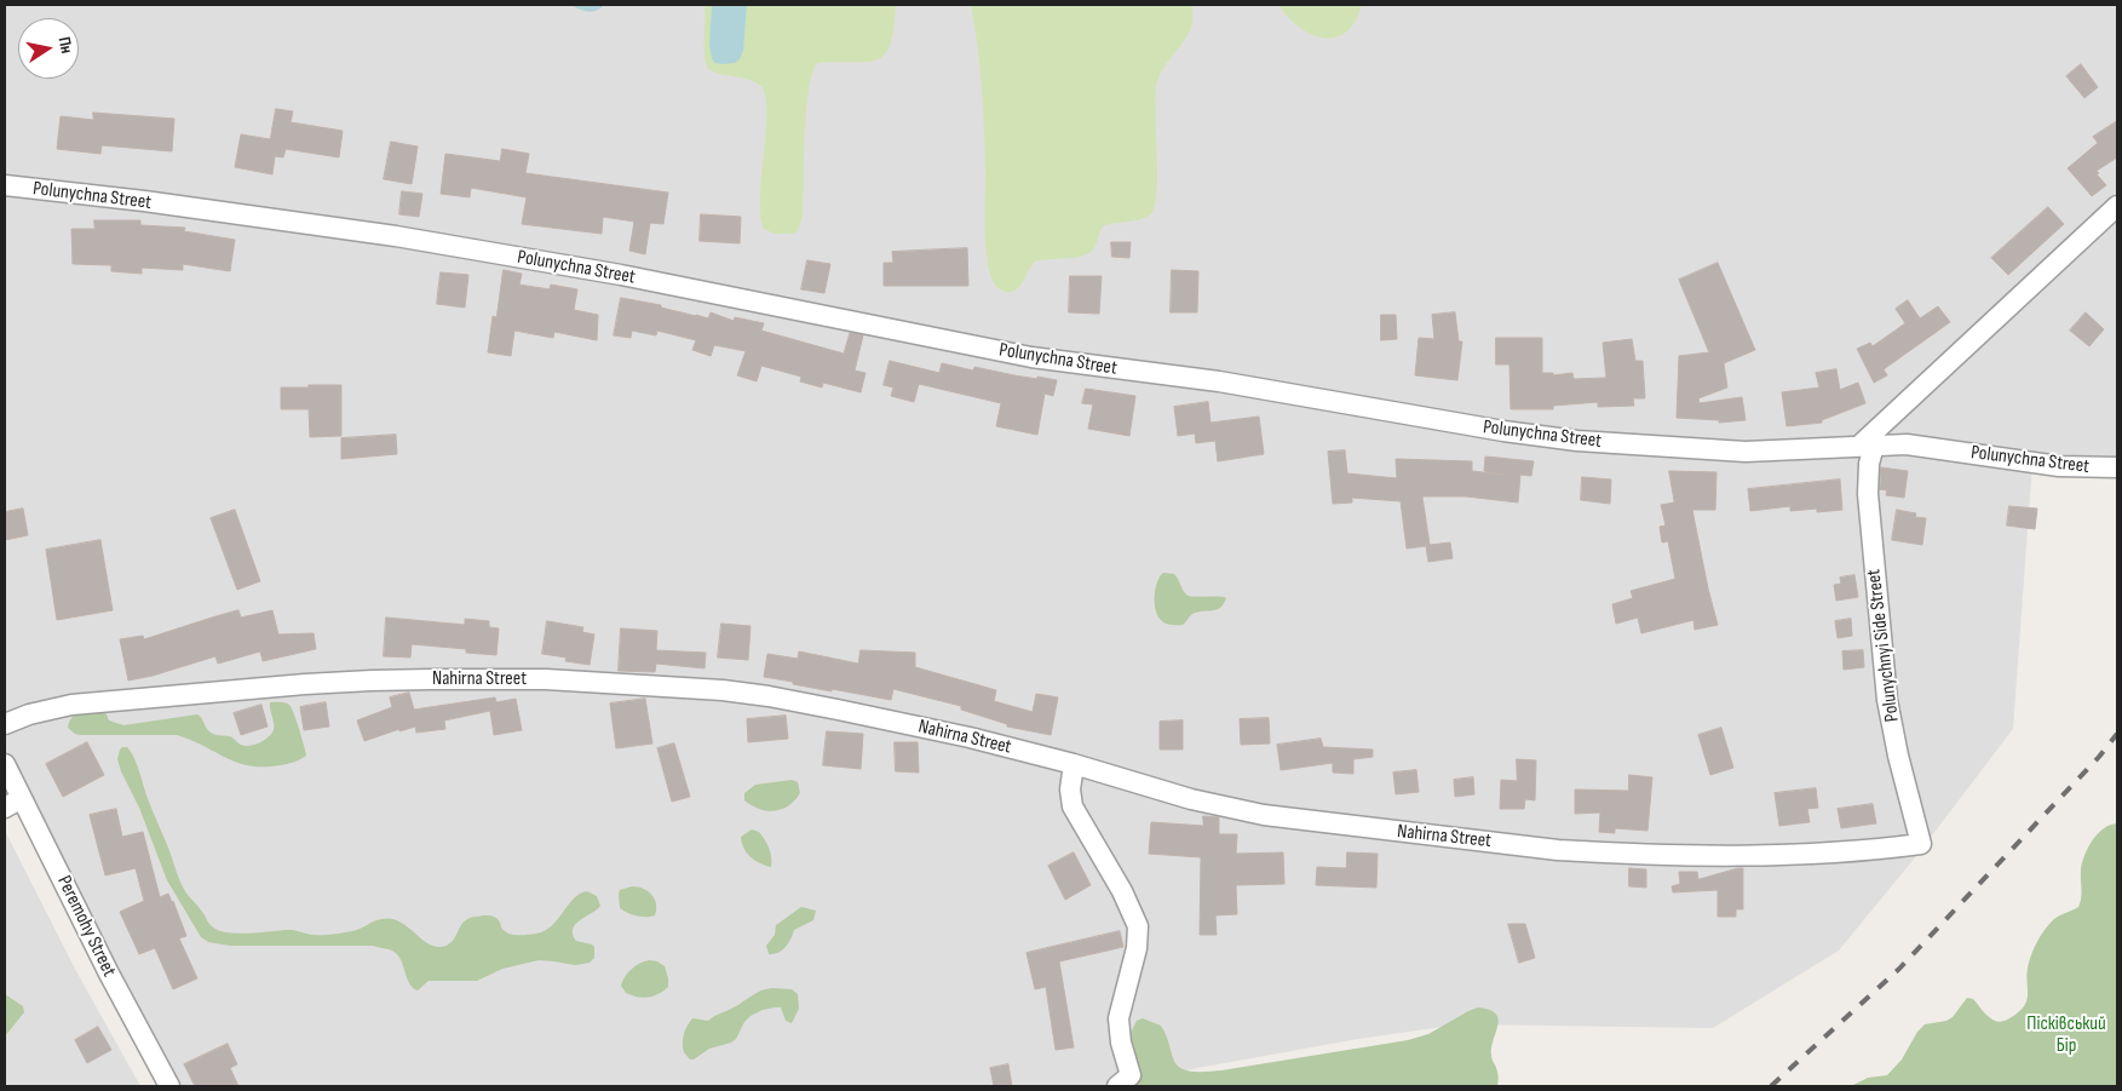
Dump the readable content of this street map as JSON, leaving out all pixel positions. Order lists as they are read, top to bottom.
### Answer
{
  "streets": {
    "street": [
      "Polunychna Street",
      "Polunychnyi Side Street",
      "Nahirna Street",
      "Peremohy Street"
    ]
  },
  "crossings": [
    ["Polunychna Street", "Polunychnyi Side Street"],
    ["Polunychnyi Side Street", "Nahirna Street"]
  ],
  "parks": ["Пісківський Бір"],
  "north": "right"
}
